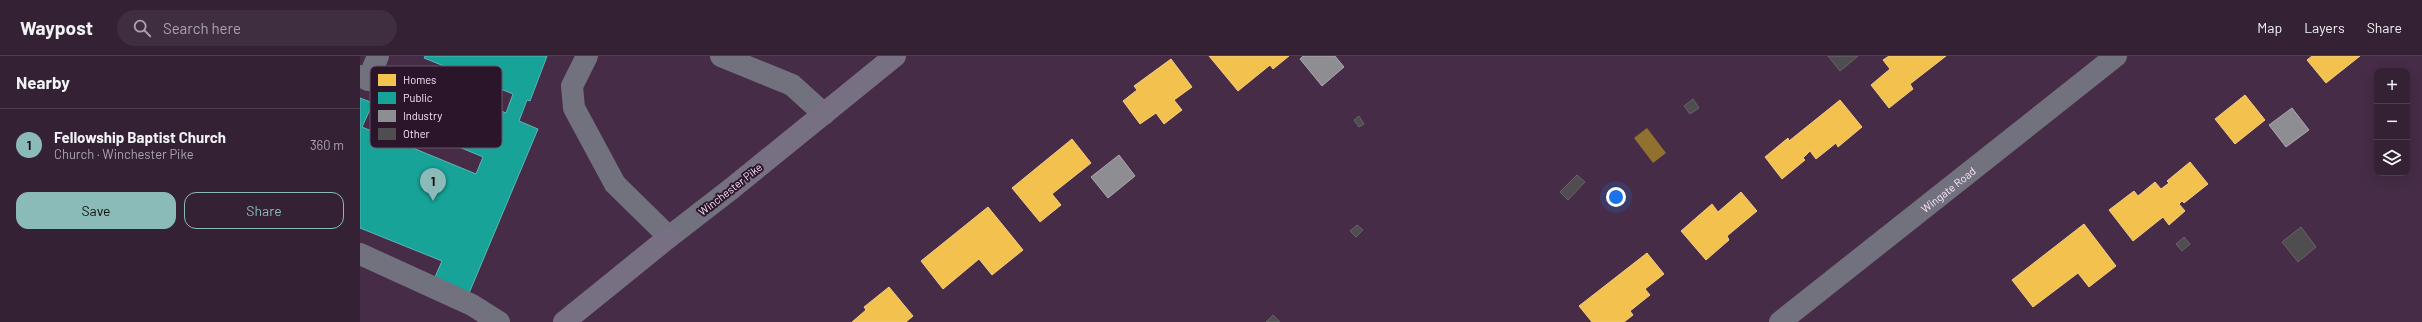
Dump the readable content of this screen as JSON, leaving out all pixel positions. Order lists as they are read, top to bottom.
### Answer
{
  "streets": {
    "main road": ["Winchester Pike"],
    "street": ["Wingate Road"]
  },
  "legend": [
    "Homes",
    "Public",
    "Industry",
    "Other"
  ],
  "page": {
    "header": "Waypost",
    "search": "Search here",
    "nav": ["Map", "Layers", "Share"],
    "heading": "Nearby",
    "map_buttons": ["+", "−"],
    "list": [
      {
        "mark": "1",
        "name": "Fellowship Baptist Church",
        "note": "Church · Winchester Pike",
        "value": "360 m"
      }
    ],
    "pins": "1",
    "buttons": ["Save", "Share"]
  }
}
